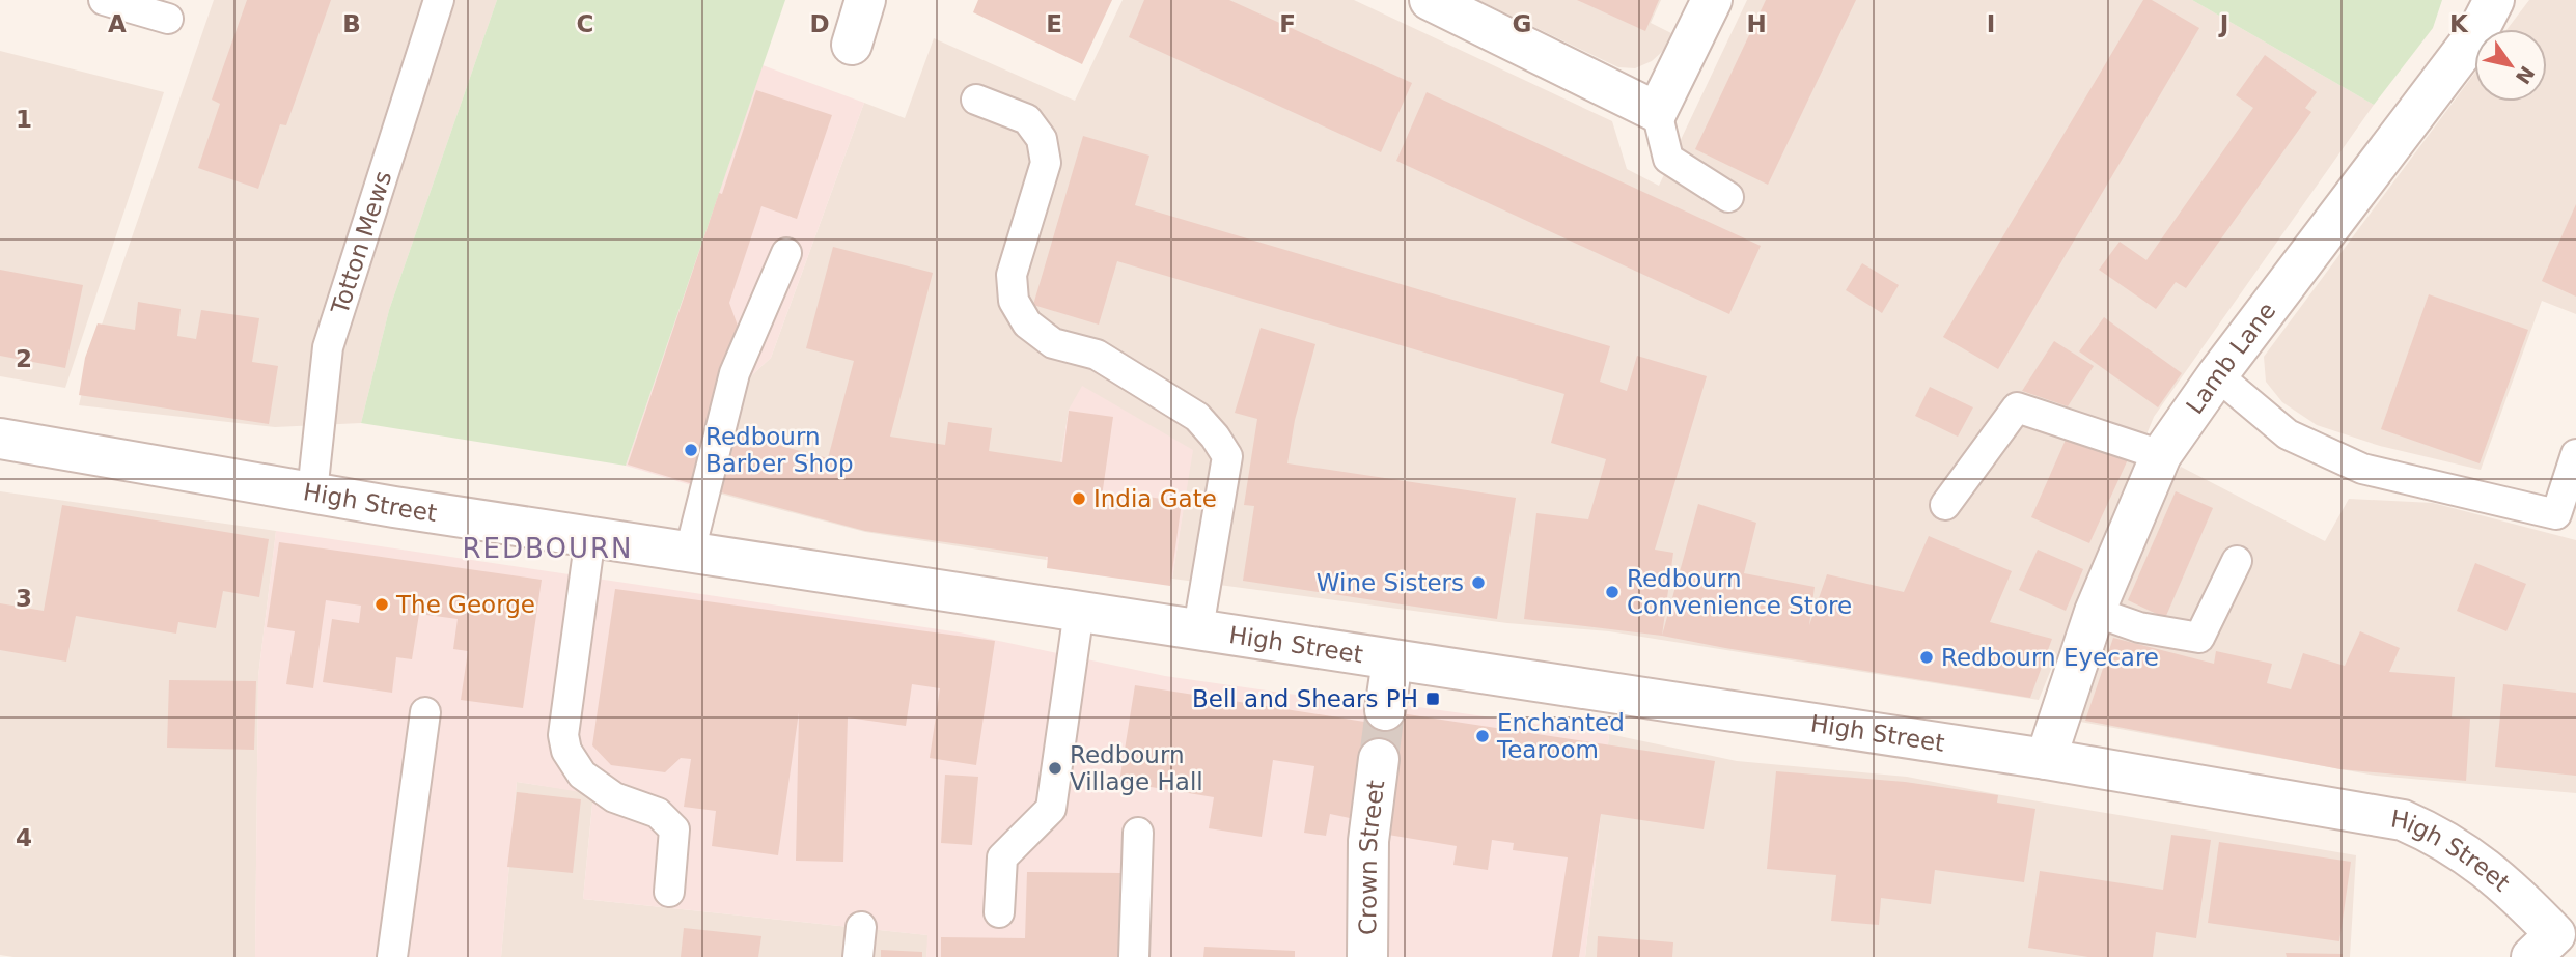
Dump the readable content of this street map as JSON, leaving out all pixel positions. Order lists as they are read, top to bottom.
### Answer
{
  "streets": {
    "street": ["Lamb Lane", "High Street", "Crown Street"],
    "lane": ["Totton Mews"]
  },
  "crossings": [
    ["Totton Mews", "High Street"],
    ["Lamb Lane", "High Street"]
  ],
  "districts": ["REDBOURN"],
  "places": {
    "other": [
      "Redbourn Barber Shop",
      "India Gate",
      "Wine Sisters",
      "Redbourn Convenience Store",
      "The George",
      "Redbourn Eyecare",
      "Enchanted Tearoom",
      "Redbourn Village Hall"
    ],
    "transit": ["Bell and Shears PH"]
  },
  "north": "bottom right",
  "grid": {
    "columns": [
      "A",
      "B",
      "C",
      "D",
      "E",
      "F",
      "G",
      "H",
      "I",
      "J",
      "K"
    ],
    "rows": [
      "1",
      "2",
      "3",
      "4"
    ]
  }
}
